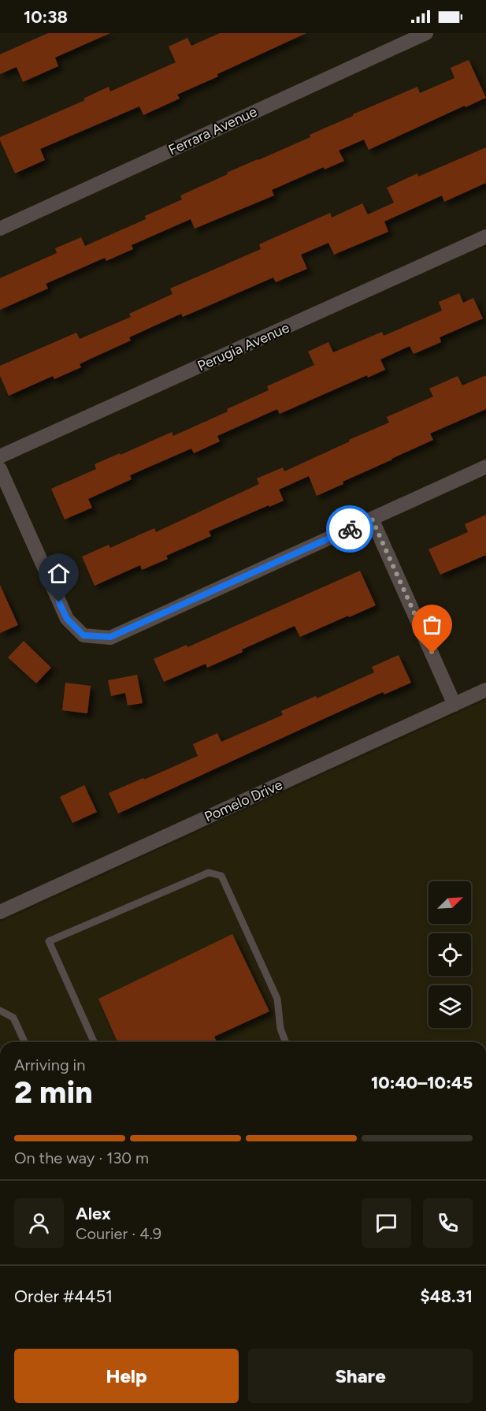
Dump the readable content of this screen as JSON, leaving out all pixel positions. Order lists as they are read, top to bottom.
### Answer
{
  "streets": {
    "street": ["Ferrara Avenue", "Perugia Avenue", "Pomelo Drive"]
  },
  "north": "top right",
  "page": {
    "status": "10:38",
    "heading": ["2 min", "Arriving in", "10:40–10:45"],
    "panel": [
      "Alex",
      "Courier · 4.9",
      "Order #4451",
      "$48.31"
    ],
    "bar": "On the way · 130 m",
    "buttons": ["Help", "Share"]
  }
}
